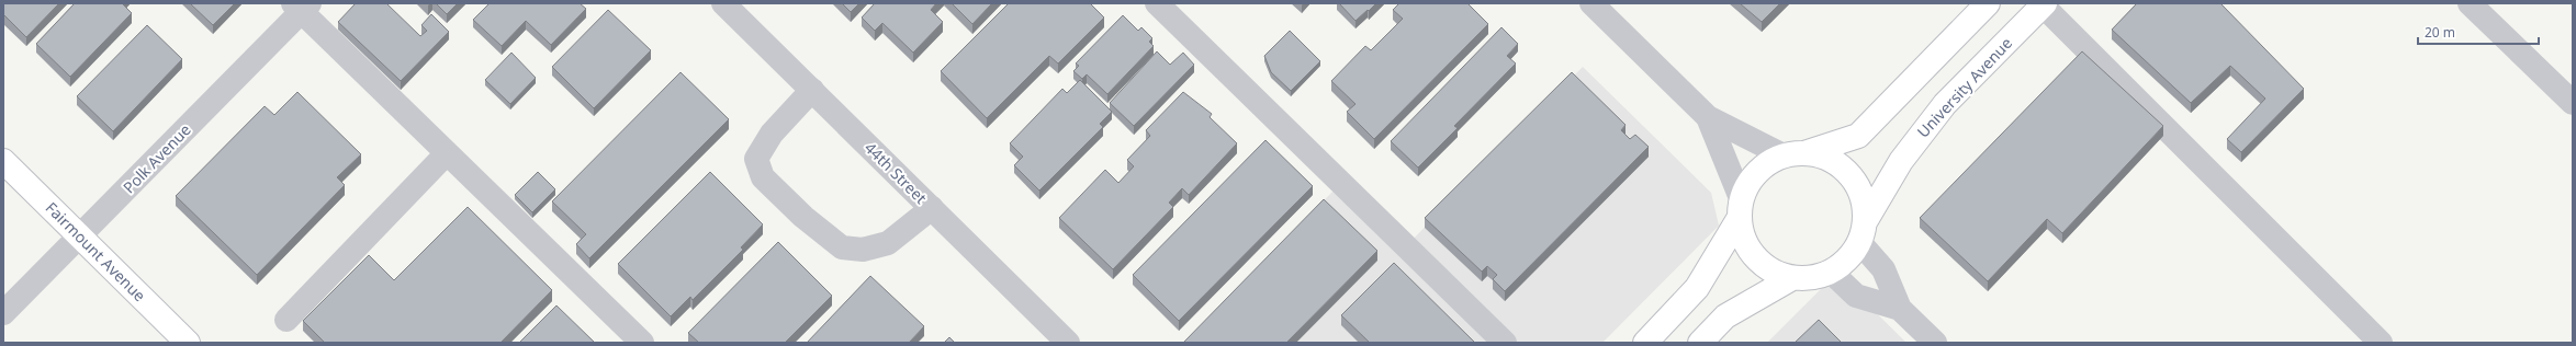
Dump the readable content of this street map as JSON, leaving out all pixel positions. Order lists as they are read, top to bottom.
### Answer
{
  "streets": {
    "main road": ["University Avenue", "Fairmount Avenue"],
    "street": ["Polk Avenue", "44th Street"]
  },
  "crossings": [
    ["Polk Avenue", "Fairmount Avenue"]
  ],
  "scale_bar": "20 m"
}
